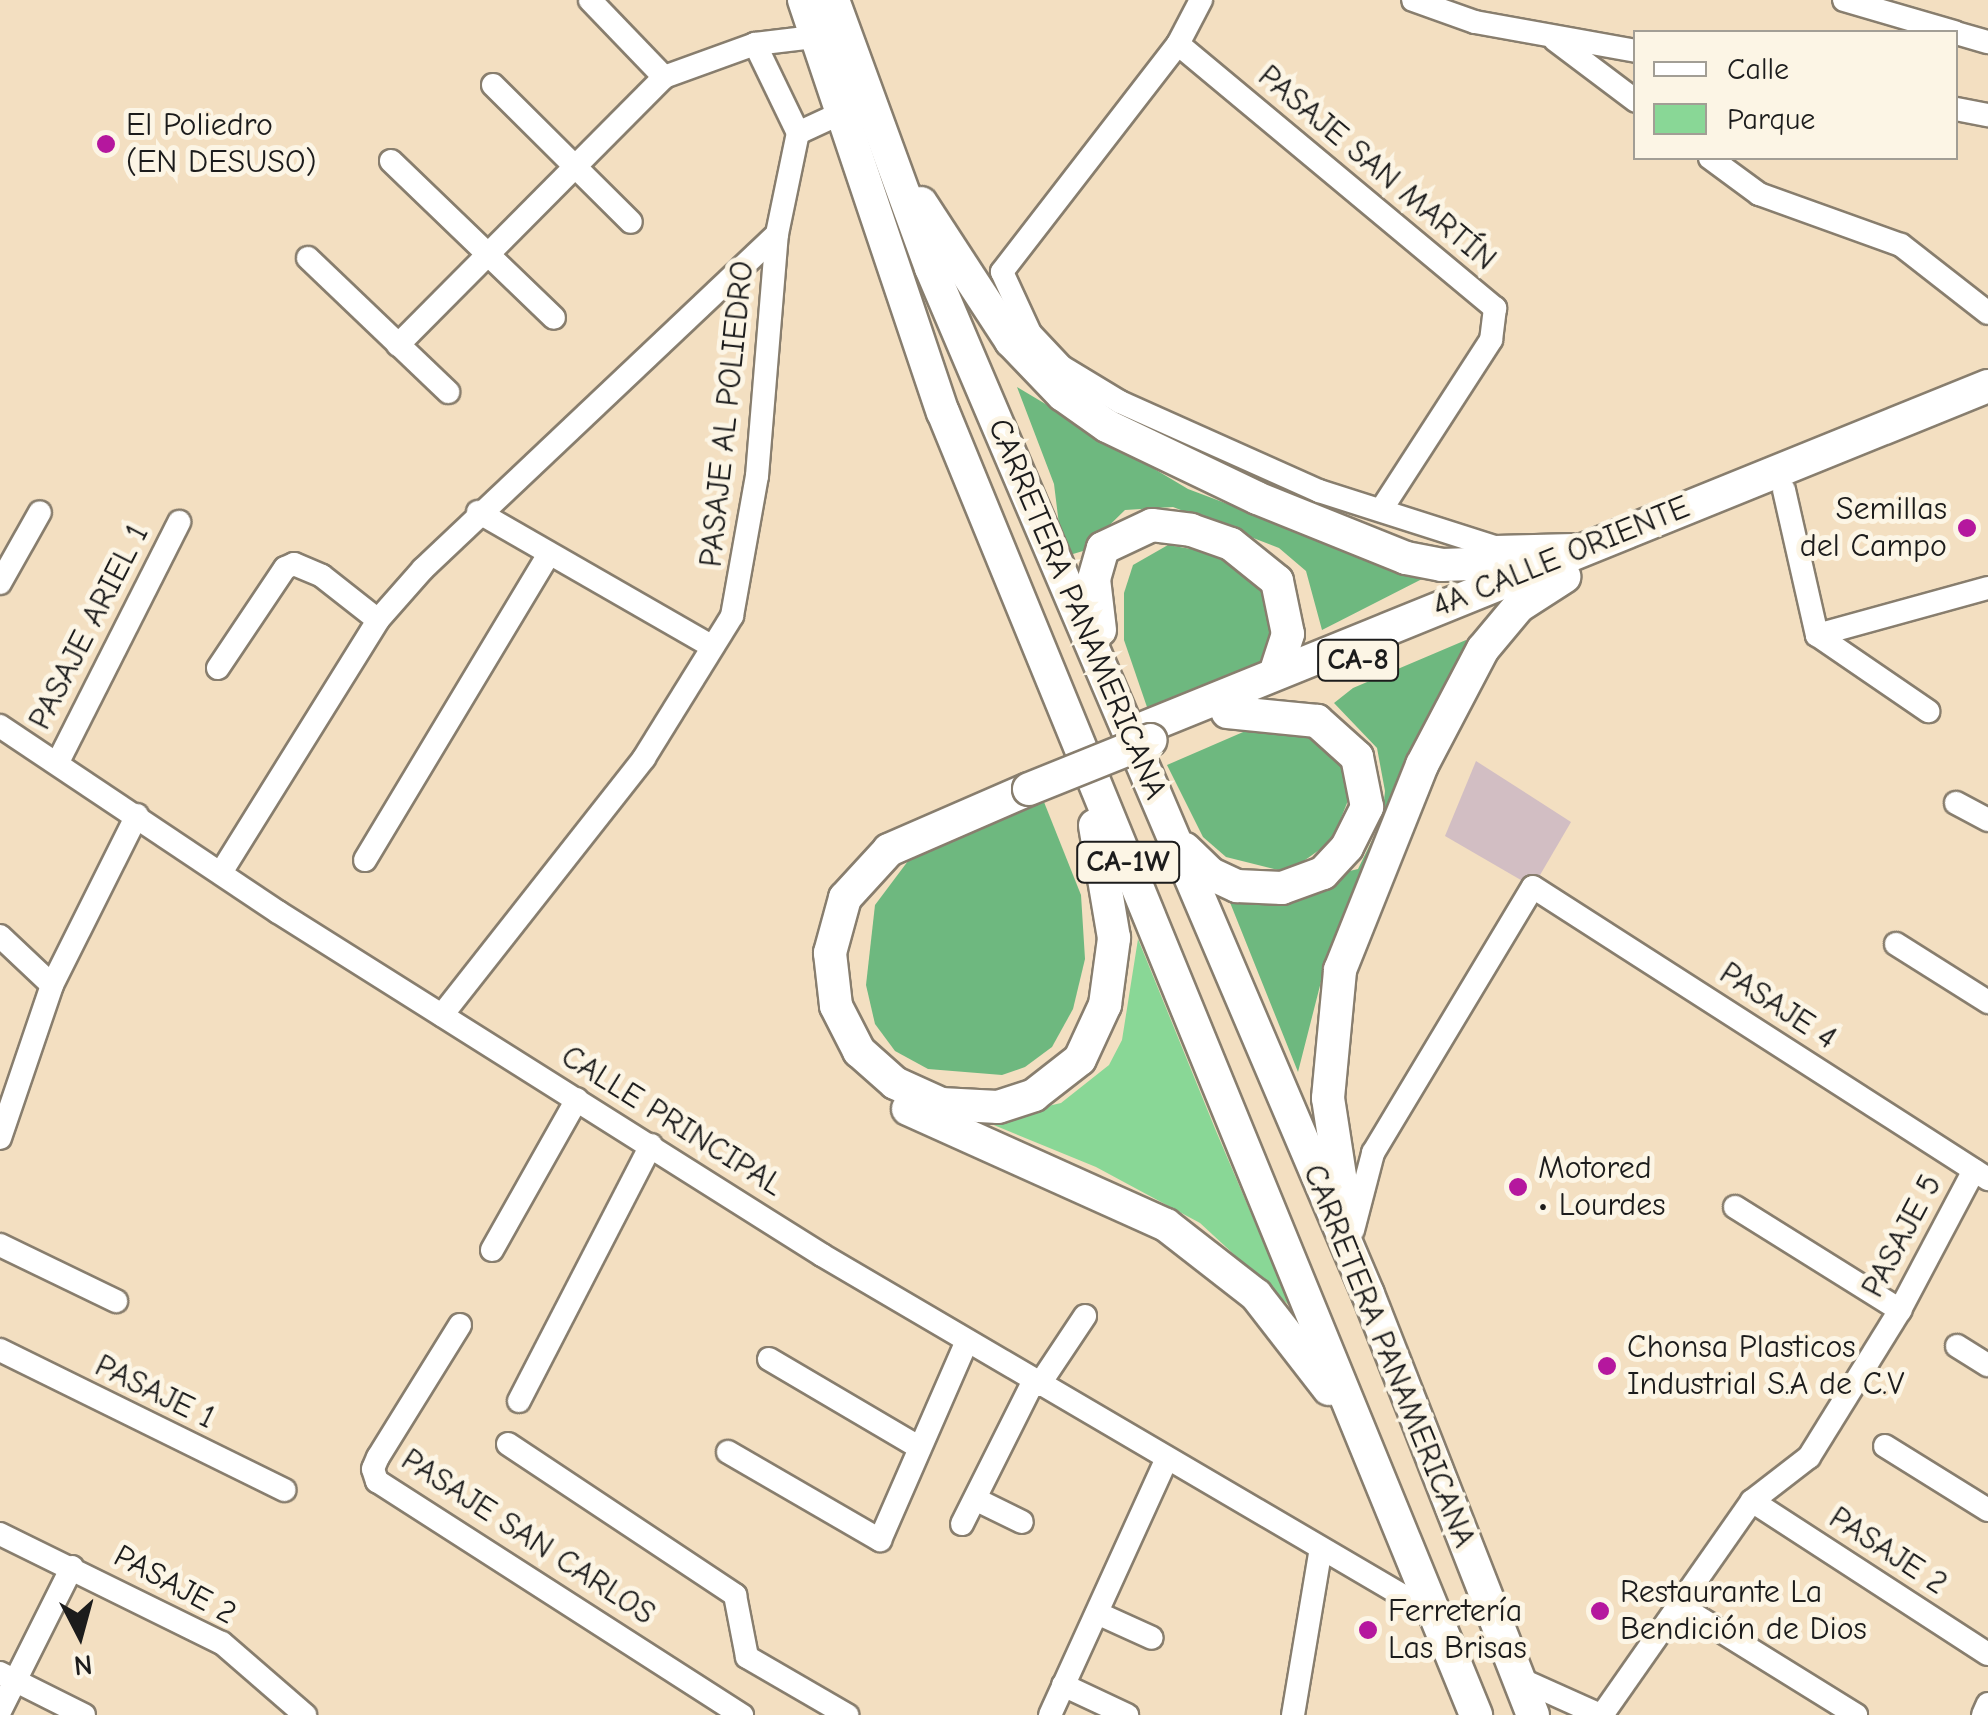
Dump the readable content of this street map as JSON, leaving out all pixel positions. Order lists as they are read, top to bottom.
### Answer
{
  "streets": {
    "highway": [
      "4A CALLE ORIENTE",
      "CARRETERA PANAMERICANA",
      "CA-8",
      "CA-1W"
    ],
    "street": [
      "PASAJE SAN MARTÍN",
      "PASAJE AL POLIEDRO",
      "PASAJE ARIEL 1",
      "PASAJE 4",
      "CALLE PRINCIPAL",
      "PASAJE 5",
      "PASAJE 1",
      "PASAJE SAN CARLOS",
      "PASAJE 2"
    ]
  },
  "crossings": [
    ["PASAJE AL POLIEDRO", "CALLE PRINCIPAL"],
    ["4A CALLE ORIENTE", "CARRETERA PANAMERICANA"],
    ["CARRETERA PANAMERICANA", "CALLE PRINCIPAL"],
    ["PASAJE ARIEL 1", "CALLE PRINCIPAL"],
    ["PASAJE 4", "PASAJE 5"],
    ["PASAJE 5", "PASAJE 2"]
  ],
  "places": [
    "El Poliedro (EN DESUSO)",
    "Semillas del Campo",
    "Motored • Lourdes",
    "Chonsa Plasticos Industrial S.A de C.V",
    "Restaurante La Bendición de Dios",
    "Ferretería Las Brisas"
  ],
  "legend": ["Calle", "Parque"],
  "north": "bottom"
}
